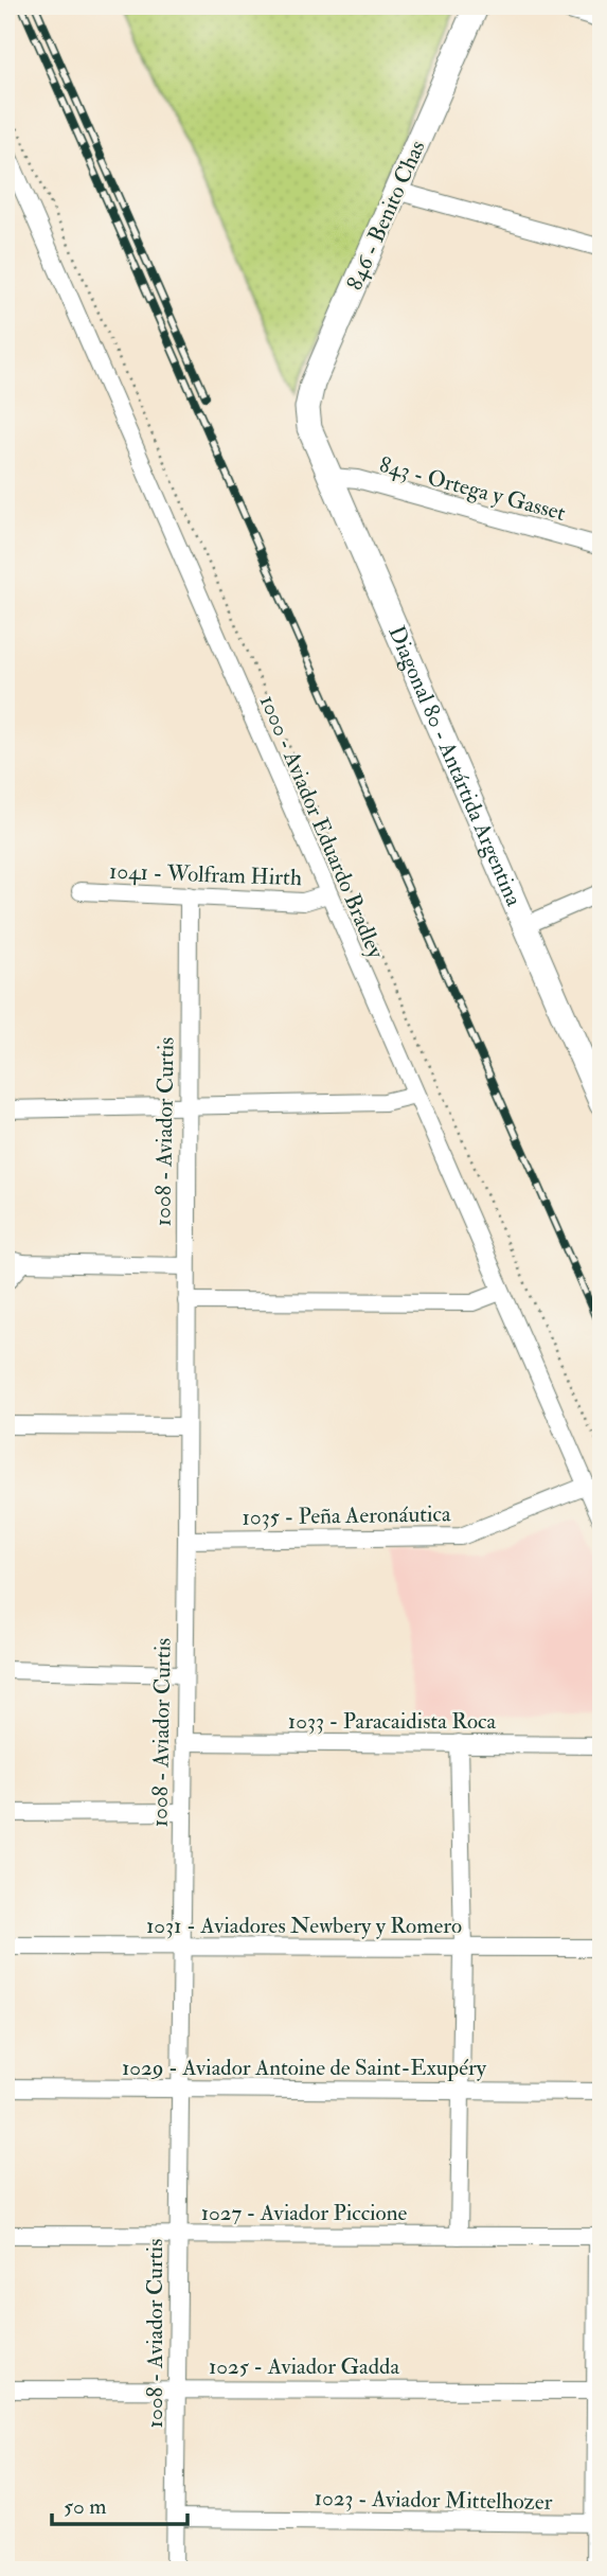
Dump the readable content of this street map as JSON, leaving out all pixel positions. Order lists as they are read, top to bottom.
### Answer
{
  "streets": {
    "main road": ["846 - Benito Chas", "Diagonal 80 - Antártida Argentina"],
    "street": [
      "843 - Ortega y Gasset",
      "1000 - Aviador Eduardo Bradley",
      "1041 - Wolfram Hirth",
      "1008 - Aviador Curtis",
      "1035 - Peña Aeronáutica",
      "1033 - Paracaidista Roca",
      "1031 - Aviadores Newbery y Romero",
      "1029 - Aviador Antoine de Saint-Exupéry",
      "1027 - Aviador Piccione",
      "1025 - Aviador Gadda",
      "1023 - Aviador Mittelhozer"
    ]
  },
  "crossings": [
    ["846 - Benito Chas", "Diagonal 80 - Antártida Argentina"],
    ["843 - Ortega y Gasset", "Diagonal 80 - Antártida Argentina"],
    ["1000 - Aviador Eduardo Bradley", "1041 - Wolfram Hirth"],
    ["1000 - Aviador Eduardo Bradley", "1035 - Peña Aeronáutica"],
    ["1041 - Wolfram Hirth", "1008 - Aviador Curtis"],
    ["1008 - Aviador Curtis", "1035 - Peña Aeronáutica"],
    ["1008 - Aviador Curtis", "1033 - Paracaidista Roca"],
    ["1008 - Aviador Curtis", "1031 - Aviadores Newbery y Romero"],
    ["1008 - Aviador Curtis", "1029 - Aviador Antoine de Saint-Exupéry"],
    ["1008 - Aviador Curtis", "1027 - Aviador Piccione"],
    ["1008 - Aviador Curtis", "1025 - Aviador Gadda"],
    ["1008 - Aviador Curtis", "1023 - Aviador Mittelhozer"]
  ],
  "scale_bar": "50 m"
}
